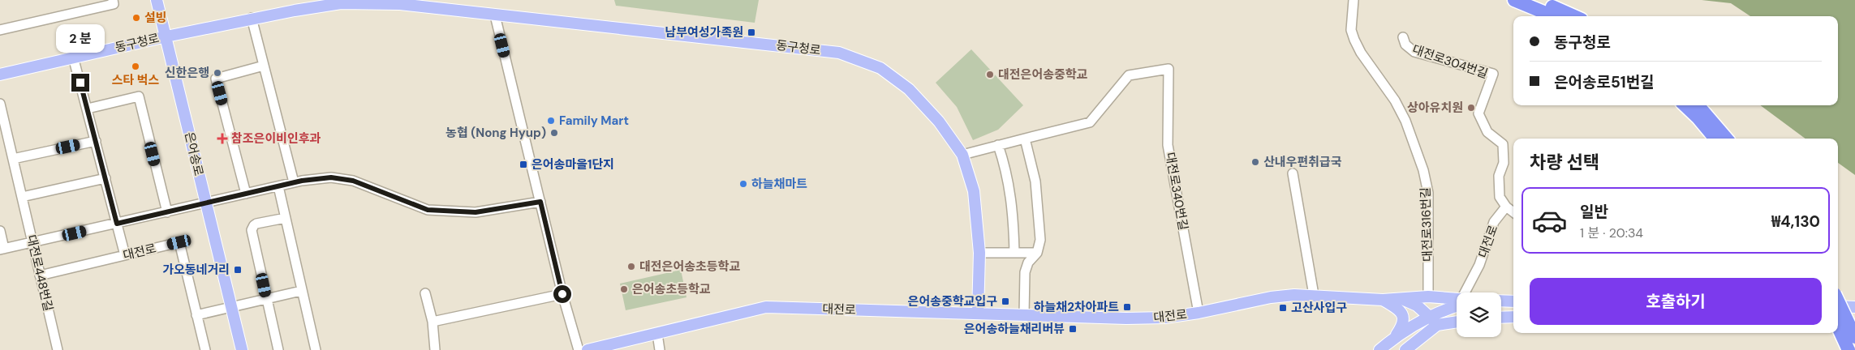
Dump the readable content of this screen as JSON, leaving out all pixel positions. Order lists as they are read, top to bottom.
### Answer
{
  "streets": {
    "main road": ["동구청로", "은어송로", "대전로"],
    "street": [
      "대전로304번길",
      "대전로340번길",
      "대전로316번길",
      "대전로448번길"
    ]
  },
  "crossings": [
    ["동구청로", "은어송로"],
    ["동구청로", "대전로"],
    ["대전로304번길", "대전로"],
    ["대전로340번길", "대전로"],
    ["대전로316번길", "대전로"],
    ["대전로", "대전로448번길"]
  ],
  "places": {
    "other": [
      "설빙",
      "스타 벅스",
      "신한은행",
      "대전은어송중학교",
      "상아유치원",
      "Family Mart",
      "농협 (Nong Hyup)",
      "산내우편취급국",
      "하늘채마트",
      "대전은어송초등학교",
      "은어송초등학교"
    ],
    "transit": [
      "남부여성가족원",
      "은어송마을1단지",
      "가오동네거리",
      "은어송중학교입구",
      "하늘채2차아파트",
      "고산사입구",
      "은어송하늘채리버뷰"
    ],
    "health": ["참조은이비인후과"]
  },
  "page": {
    "banner": ["동구청로", "은어송로51번길"],
    "bubble": "2 분",
    "heading": "차량 선택",
    "list": [
      {
        "name": "일반",
        "note": "1 분 · 20:34",
        "value": "₩4,130"
      }
    ],
    "buttons": "호출하기"
  }
}
